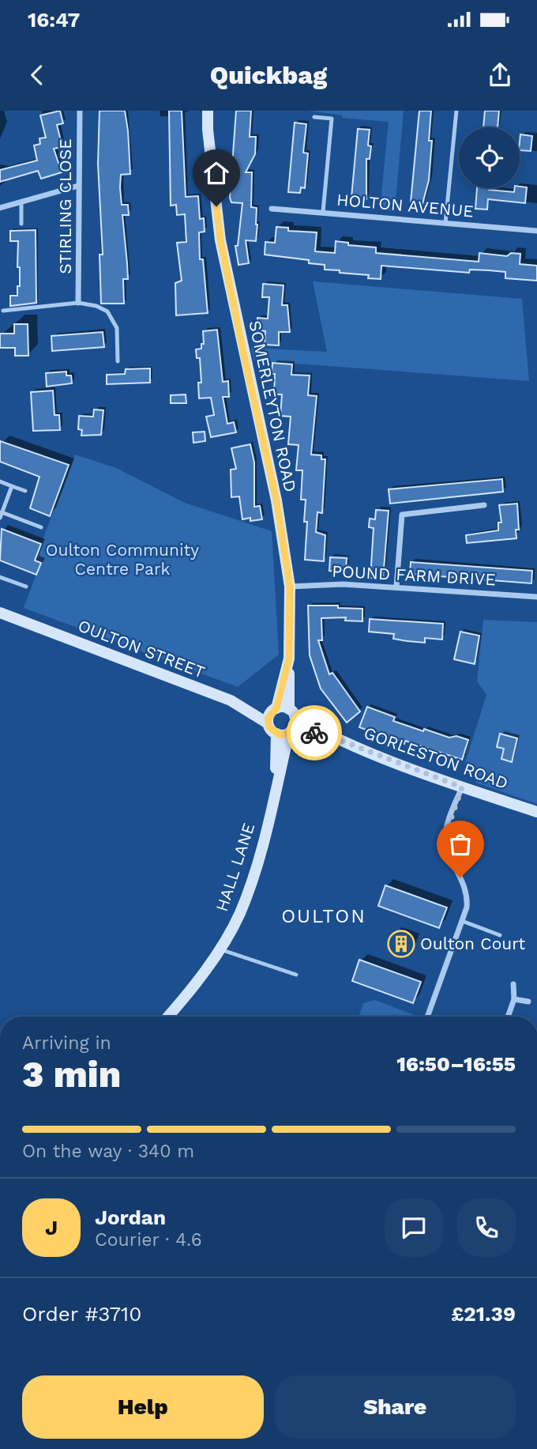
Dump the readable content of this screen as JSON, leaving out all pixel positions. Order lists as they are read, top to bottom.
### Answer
{
  "streets": {
    "main road": [
      "SOMERLEYTON ROAD",
      "OULTON STREET",
      "GORLESTON ROAD",
      "HALL LANE"
    ],
    "street": ["HOLTON AVENUE", "STIRLING CLOSE", "POUND FARM DRIVE"]
  },
  "crossings": [
    ["SOMERLEYTON ROAD", "POUND FARM DRIVE"],
    ["SOMERLEYTON ROAD", "OULTON STREET"],
    ["SOMERLEYTON ROAD", "GORLESTON ROAD"],
    ["SOMERLEYTON ROAD", "HALL LANE"],
    ["OULTON STREET", "GORLESTON ROAD"],
    ["OULTON STREET", "HALL LANE"],
    ["GORLESTON ROAD", "HALL LANE"]
  ],
  "districts": ["OULTON"],
  "parks": ["Oulton Community Centre Park"],
  "places": {
    "building": ["Oulton Court"]
  },
  "page": {
    "status": "16:47",
    "header": "Quickbag",
    "heading": ["3 min", "Arriving in", "16:50–16:55"],
    "panel": [
      "Jordan",
      "Courier · 4.6",
      "Order #3710",
      "£21.39"
    ],
    "bar": "On the way · 340 m",
    "round": "J",
    "buttons": ["Help", "Share"]
  }
}
